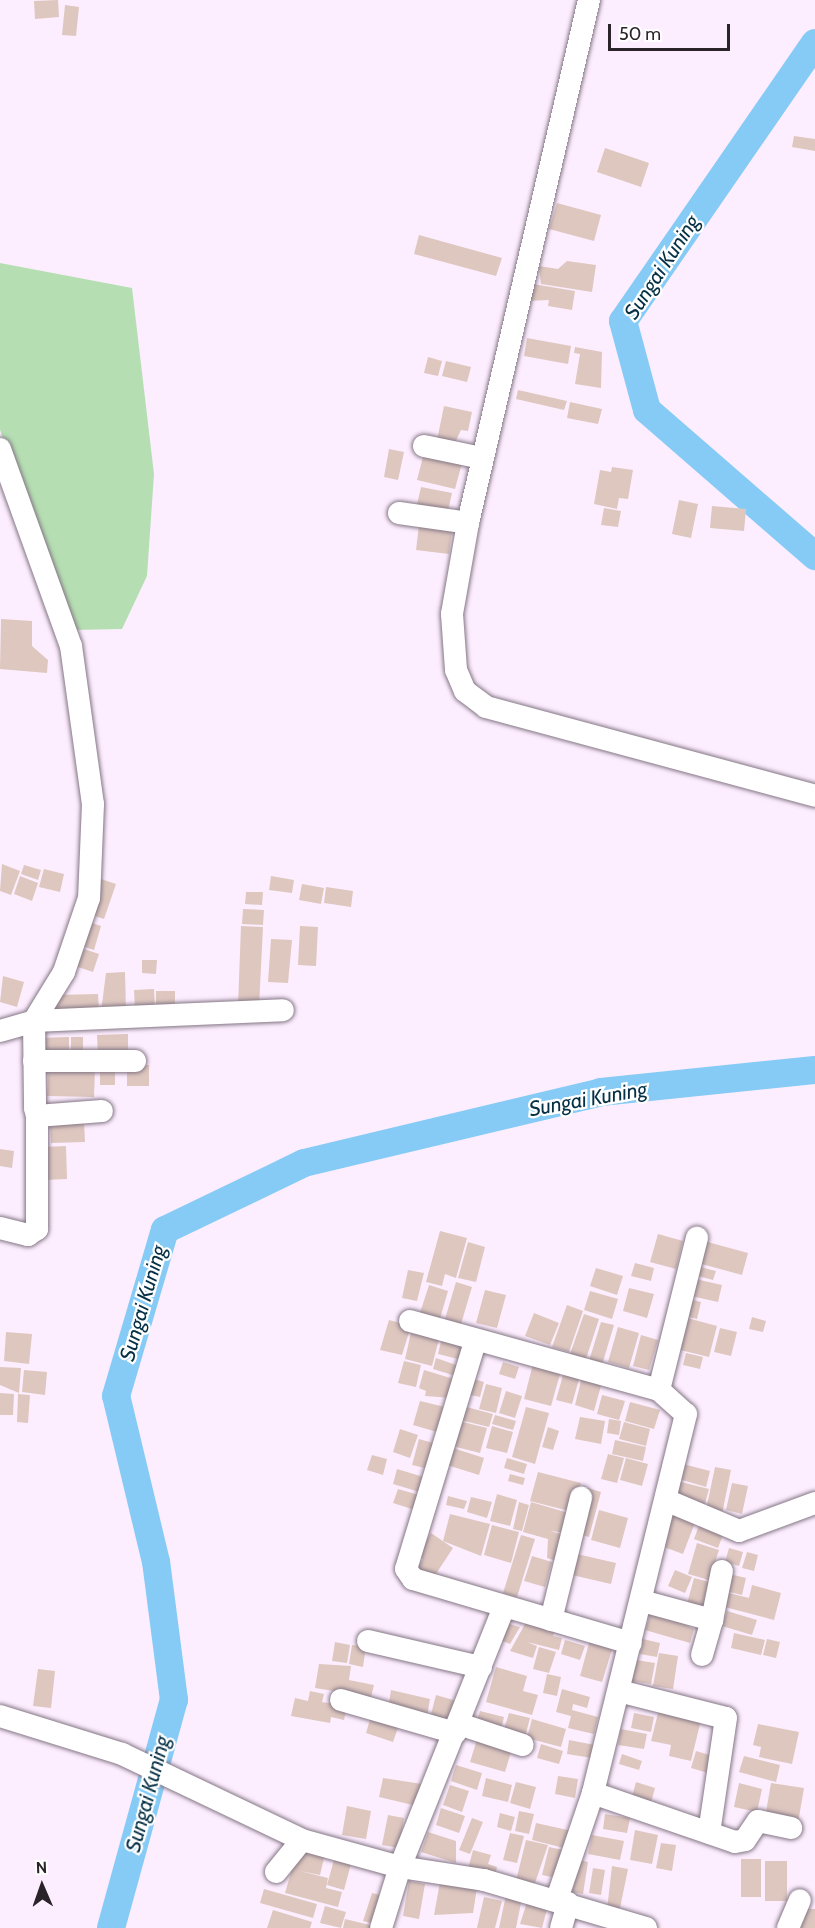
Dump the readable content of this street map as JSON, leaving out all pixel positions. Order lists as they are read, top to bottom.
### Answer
{
  "water": ["Sungai Kuning"],
  "scale_bar": "50 m",
  "north": "top"
}
